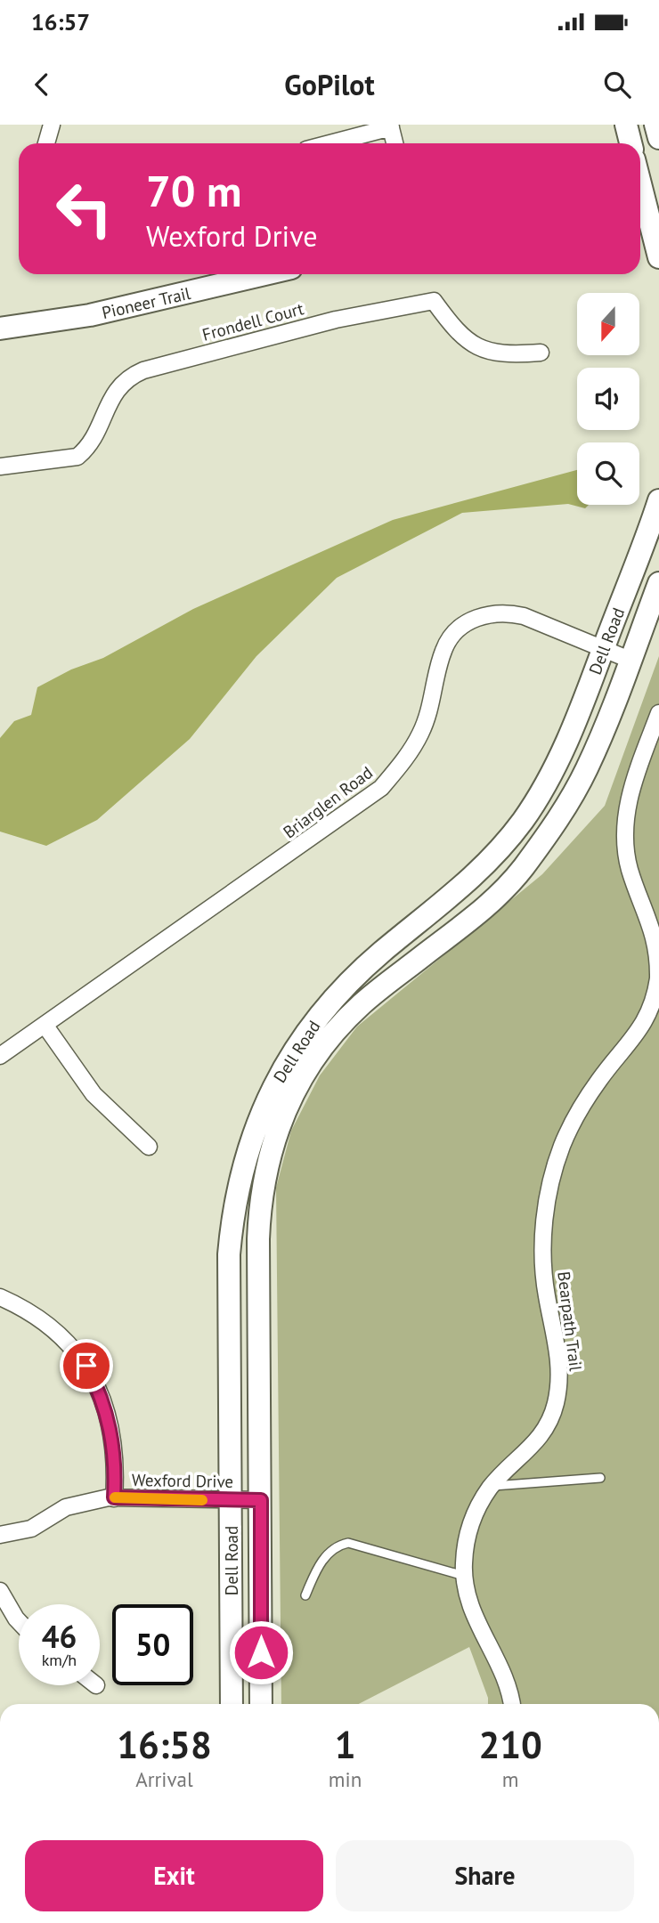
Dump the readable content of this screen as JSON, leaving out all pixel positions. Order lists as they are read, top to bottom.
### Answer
{
  "streets": {
    "main road": ["Pioneer Trail", "Dell Road"],
    "street": [
      "Frondell Court",
      "Briarglen Road",
      "Bearpath Trail",
      "Wexford Drive"
    ]
  },
  "crossings": [
    ["Dell Road", "Briarglen Road"],
    ["Dell Road", "Wexford Drive"]
  ],
  "north": "bottom",
  "page": {
    "status": "16:57",
    "header": "GoPilot",
    "turn": ["70 m", "Wexford Drive"],
    "speed": "46 km/h",
    "limit": "50",
    "eta": [
      "16:58",
      "Arrival",
      "1",
      "min",
      "210",
      "m"
    ],
    "buttons": ["Exit", "Share"]
  }
}
